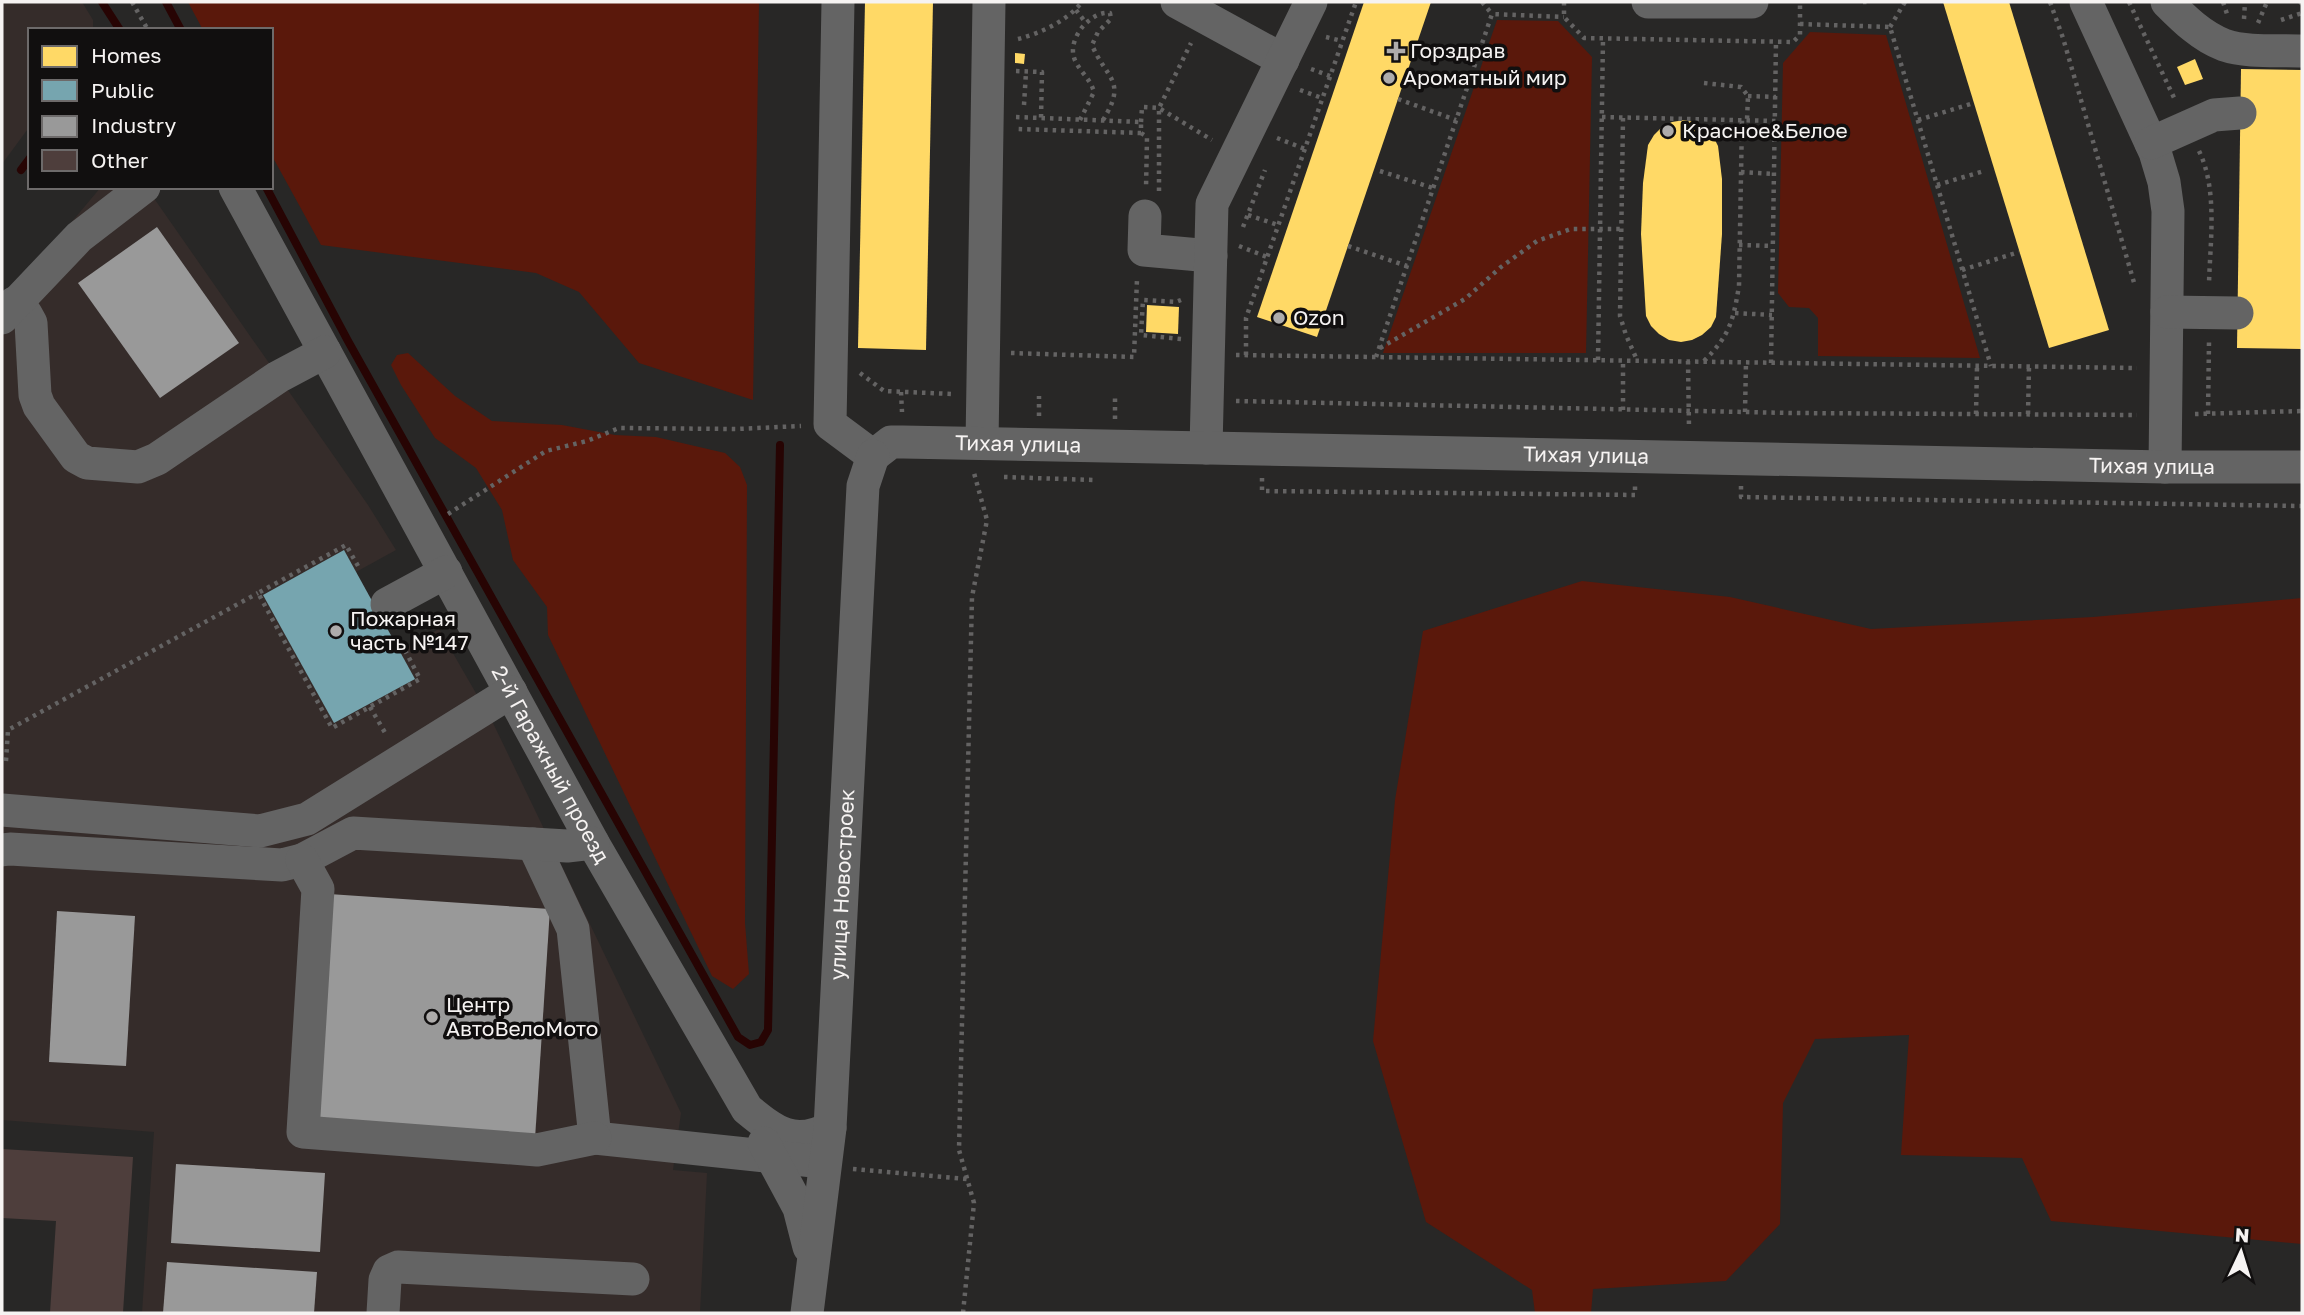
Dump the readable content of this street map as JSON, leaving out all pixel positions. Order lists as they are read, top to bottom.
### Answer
{
  "streets": {
    "street": ["Тихая улица", "2-й Гаражный проезд", "улица Новостроек"]
  },
  "crossings": [
    ["Тихая улица", "улица Новостроек"],
    ["2-й Гаражный проезд", "улица Новостроек"]
  ],
  "places": {
    "health": ["Горздрав"],
    "other": [
      "Ароматный мир",
      "Красное&Белое",
      "Ozon",
      "Пожарная часть №147",
      "Центр АвтоВелоМото"
    ]
  },
  "legend": [
    "Homes",
    "Public",
    "Industry",
    "Other"
  ],
  "north": "top"
}
